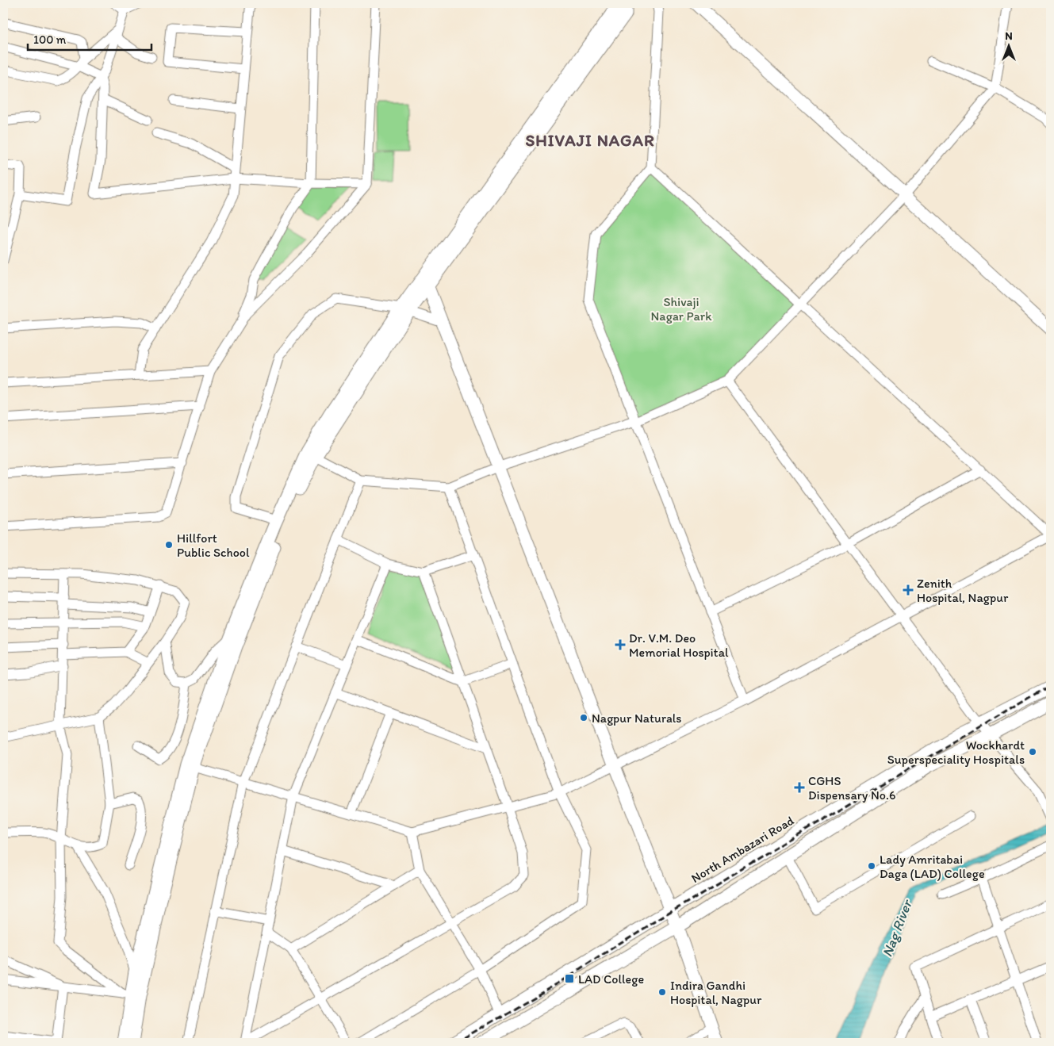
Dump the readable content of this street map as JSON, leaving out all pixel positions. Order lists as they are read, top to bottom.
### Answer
{
  "streets": {
    "street": ["North Ambazari Road"]
  },
  "districts": ["SHIVAJI NAGAR"],
  "water": ["Nag River"],
  "parks": ["Shivaji Nagar Park"],
  "places": {
    "other": [
      "Hillfort Public School",
      "Nagpur Naturals",
      "Wockhardt Superspeciality Hospitals",
      "Lady Amritabai Daga (LAD) College",
      "Indira Gandhi Hospital, Nagpur"
    ],
    "health": ["Zenith Hospital, Nagpur", "Dr. V.M. Deo Memorial Hospital", "CGHS Dispensary No.6"],
    "transit": ["LAD College"]
  },
  "scale_bar": "100 m",
  "north": "top"
}
